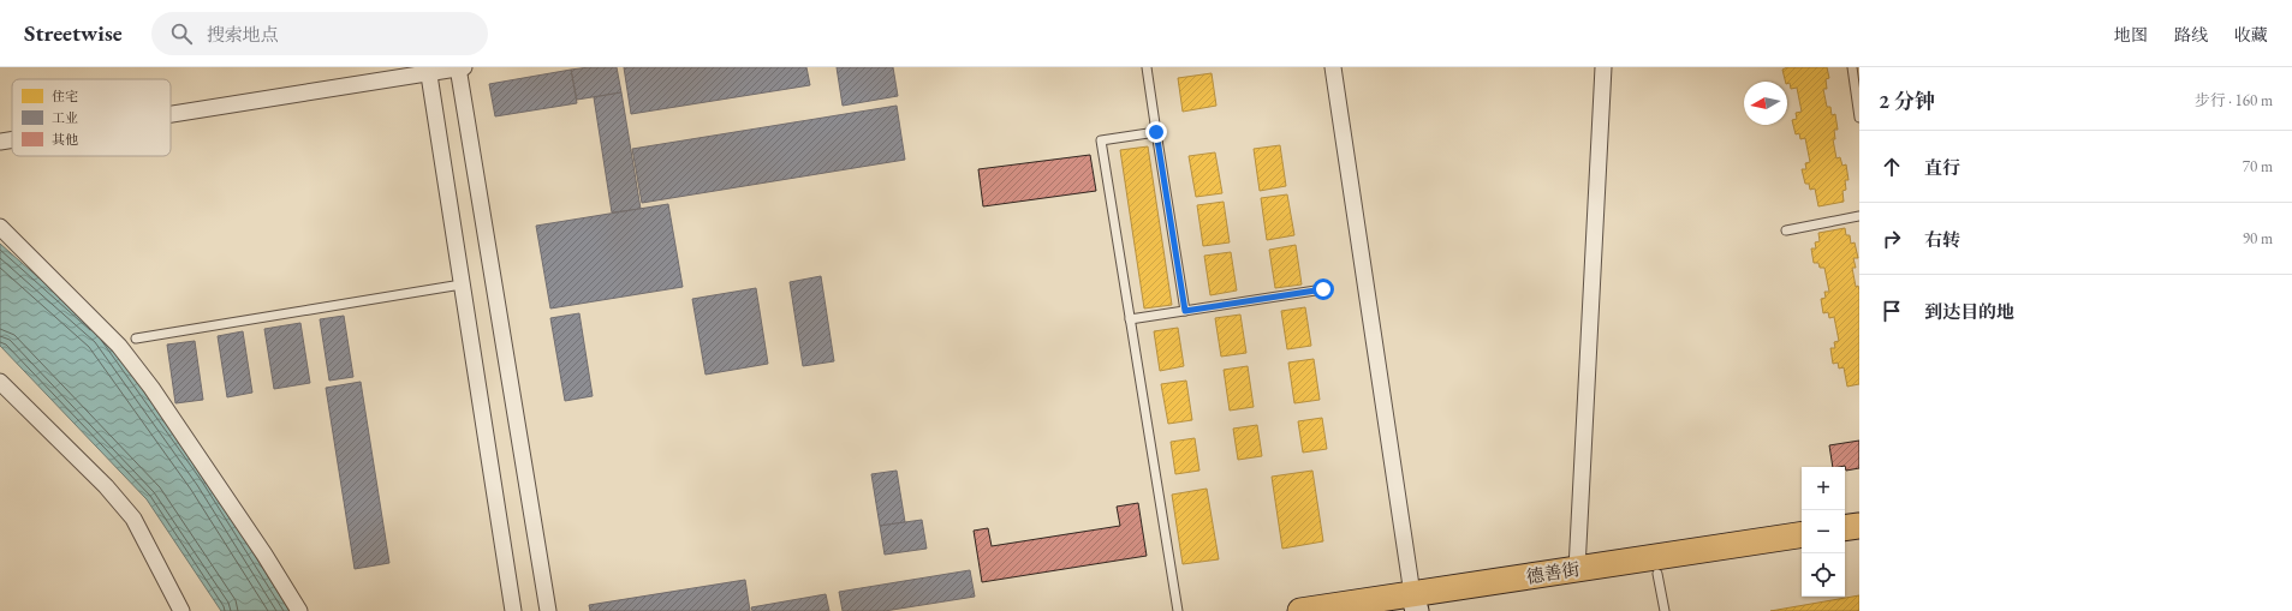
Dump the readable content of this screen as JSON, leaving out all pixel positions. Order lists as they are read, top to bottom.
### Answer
{
  "streets": {
    "main road": ["德善街"]
  },
  "legend": ["住宅", "工业", "其他"],
  "north": "left",
  "page": {
    "header": "Streetwise",
    "search": "搜索地点",
    "nav": ["地图", "路线", "收藏"],
    "heading": ["2 分钟", "步行 · 160 m"],
    "list": [
      ["直行", "70 m"],
      ["右转", "90 m"],
      "到达目的地"
    ],
    "map_buttons": ["+", "−"]
  }
}
